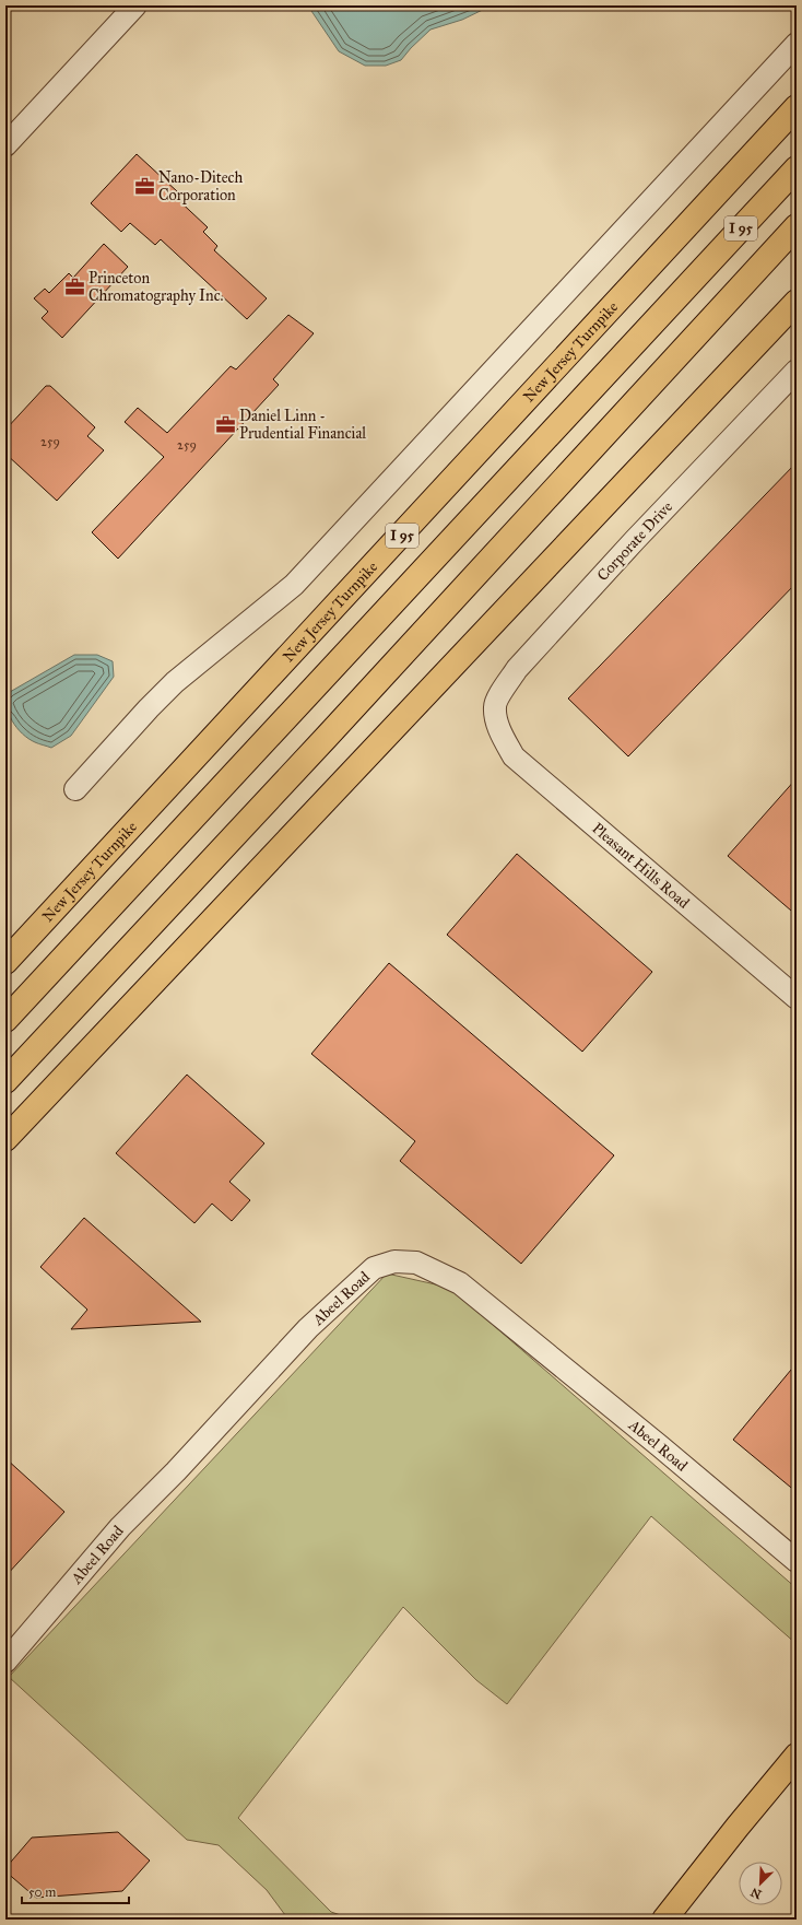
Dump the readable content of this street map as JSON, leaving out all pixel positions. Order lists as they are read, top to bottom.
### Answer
{
  "streets": {
    "main road": ["I 95", "New Jersey Turnpike"],
    "street": ["Corporate Drive", "Pleasant Hills Road", "Abeel Road"]
  },
  "crossings": [
    ["Corporate Drive", "Pleasant Hills Road"]
  ],
  "places": {
    "office": ["Nano-Ditech Corporation", "Princeton Chromatography Inc.", "Daniel Linn - Prudential Financial"]
  },
  "house_numbers": ["259", "259"],
  "scale_bar": "50 m",
  "north": "bottom left"
}
